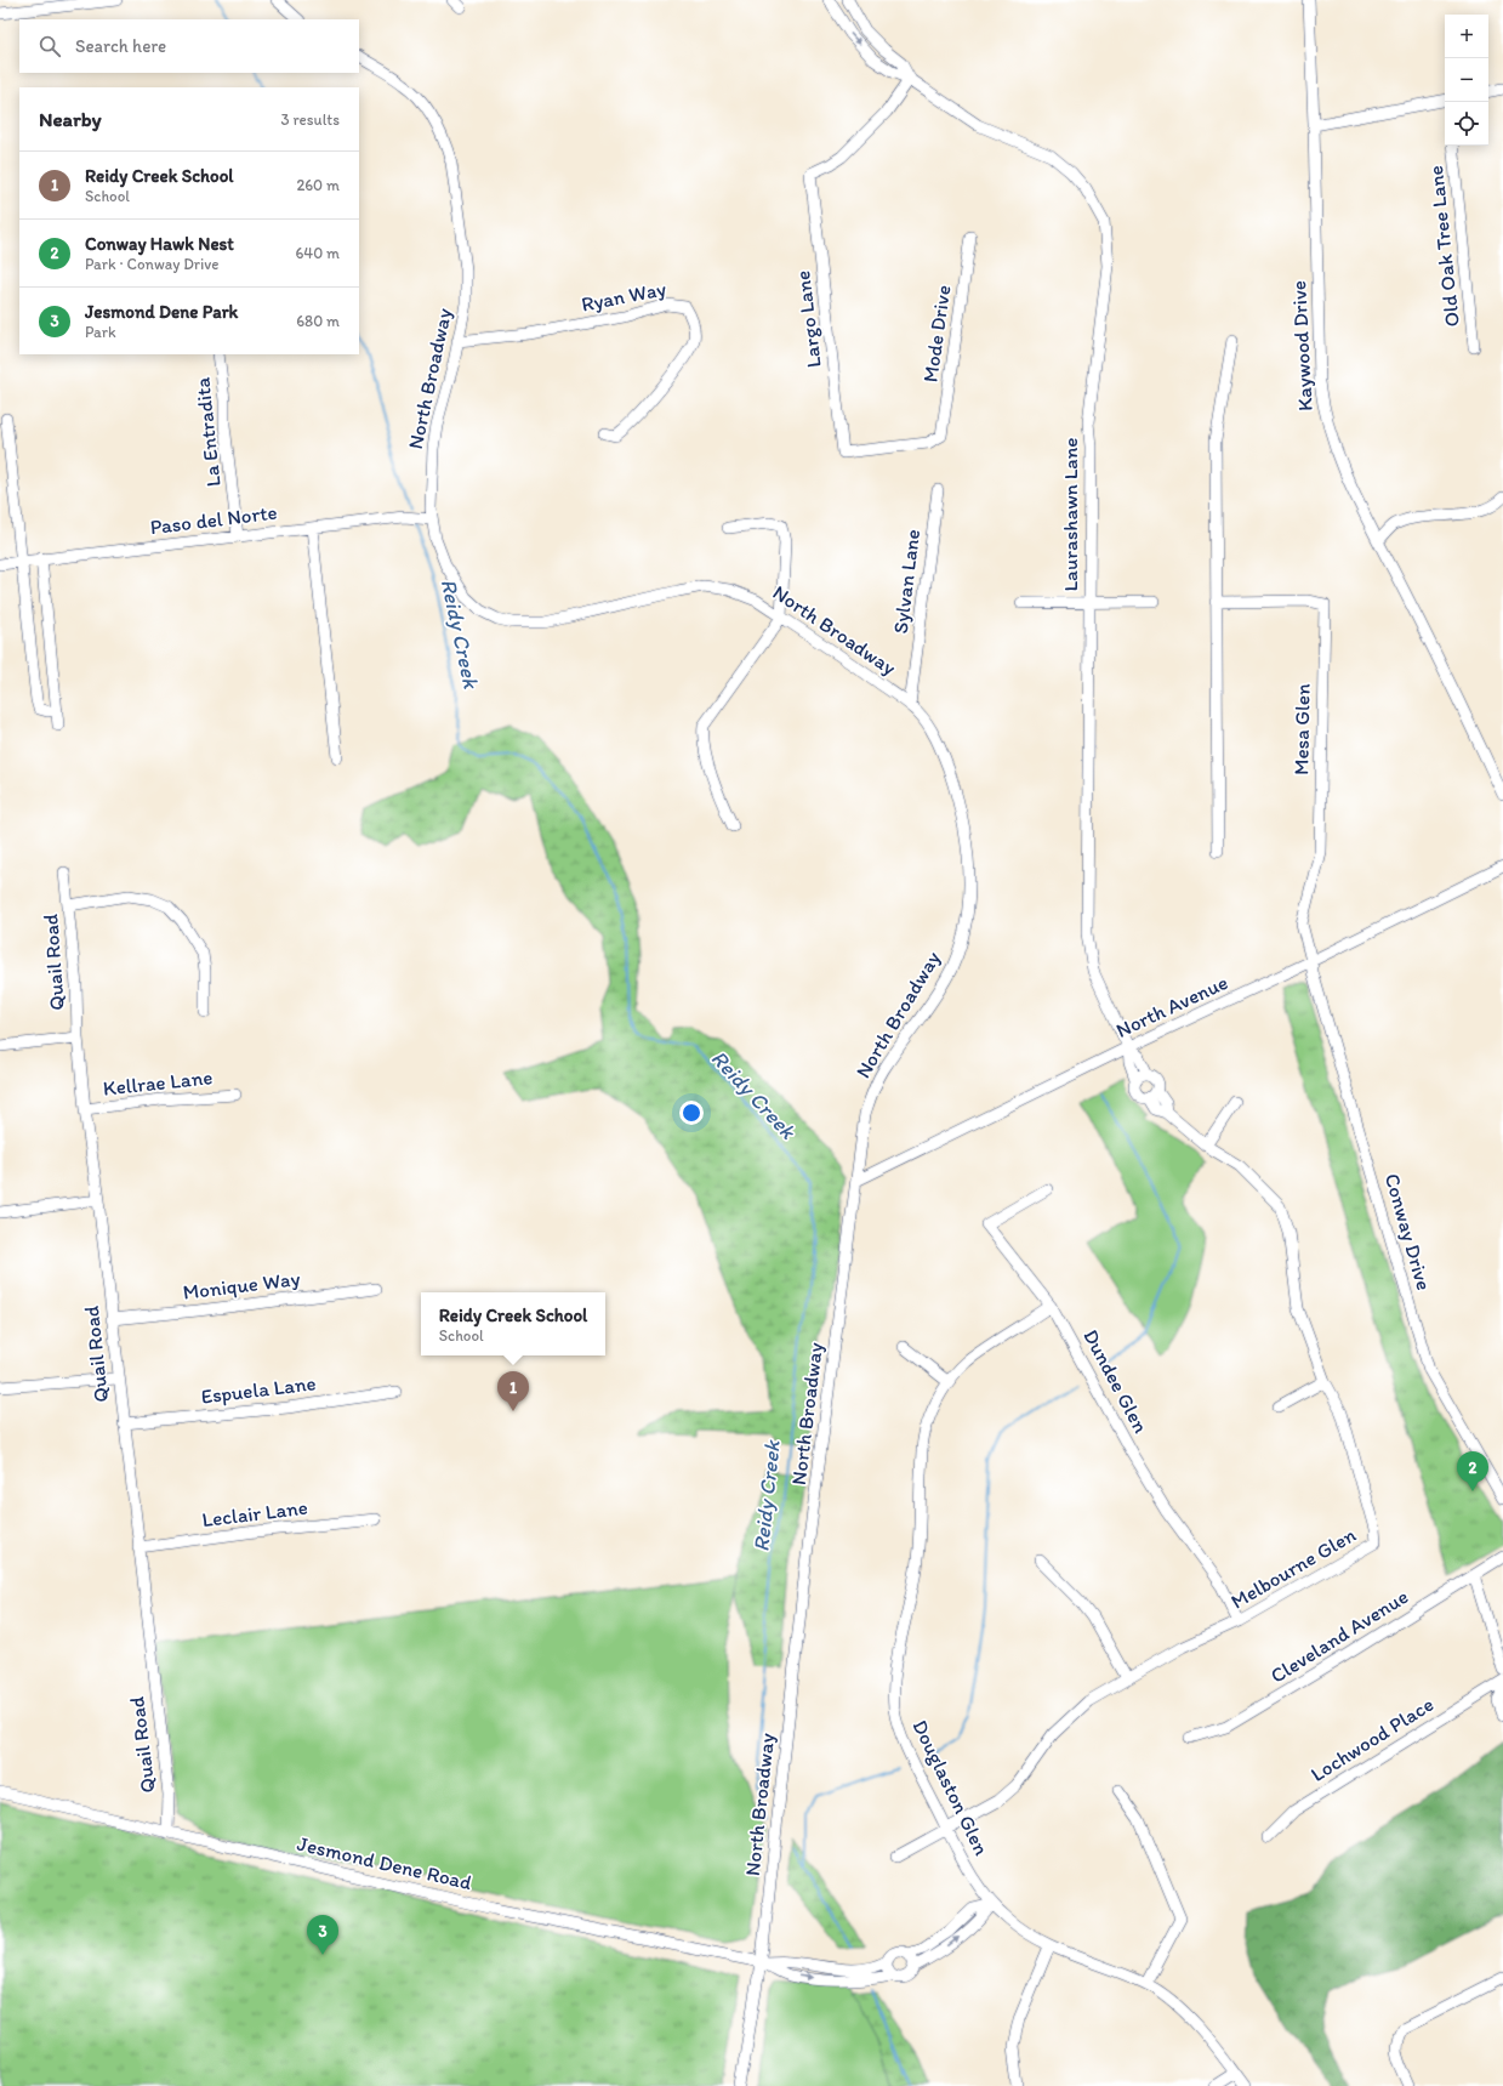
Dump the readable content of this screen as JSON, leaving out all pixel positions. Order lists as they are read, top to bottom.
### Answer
{
  "streets": {
    "street": [
      "Old Oak Tree Lane",
      "Ryan Way",
      "Largo Lane",
      "Mode Drive",
      "Kaywood Drive",
      "North Broadway",
      "La Entradita",
      "Laurashawn Lane",
      "Paso del Norte",
      "Sylvan Lane",
      "Mesa Glen",
      "Quail Road",
      "North Avenue",
      "Kellrae Lane",
      "Conway Drive",
      "Monique Way",
      "Dundee Glen",
      "Espuela Lane",
      "Leclair Lane",
      "Melbourne Glen",
      "Cleveland Avenue",
      "Lochwood Place",
      "Douglaston Glen",
      "Jesmond Dene Road"
    ]
  },
  "crossings": [
    ["Ryan Way", "North Broadway"],
    ["Largo Lane", "Mode Drive"],
    ["Largo Lane", "Laurashawn Lane"],
    ["North Broadway", "Paso del Norte"],
    ["North Broadway", "Sylvan Lane"],
    ["North Broadway", "North Avenue"],
    ["North Broadway", "Jesmond Dene Road"],
    ["La Entradita", "Paso del Norte"],
    ["Laurashawn Lane", "North Avenue"],
    ["Laurashawn Lane", "Melbourne Glen"],
    ["Mesa Glen", "North Avenue"],
    ["Mesa Glen", "Conway Drive"],
    ["Quail Road", "Kellrae Lane"],
    ["Quail Road", "Monique Way"],
    ["Quail Road", "Espuela Lane"],
    ["Quail Road", "Leclair Lane"],
    ["Quail Road", "Jesmond Dene Road"],
    ["North Avenue", "Conway Drive"],
    ["North Avenue", "Melbourne Glen"],
    ["Dundee Glen", "Melbourne Glen"],
    ["Dundee Glen", "Douglaston Glen"],
    ["Melbourne Glen", "Douglaston Glen"]
  ],
  "water": ["Reidy Creek"],
  "page": {
    "map_buttons": ["+", "−"],
    "search": "Search here",
    "heading": ["Nearby", "3 results"],
    "list": [
      {
        "mark": "1",
        "name": "Reidy Creek School",
        "note": "School",
        "value": "260 m"
      },
      {
        "mark": "2",
        "name": "Conway Hawk Nest",
        "note": "Park · Conway Drive",
        "value": "640 m"
      },
      {
        "mark": "3",
        "name": "Jesmond Dene Park",
        "note": "Park",
        "value": "680 m"
      }
    ],
    "popup": ["Reidy Creek School", "School"],
    "pins": ["1", "2", "3"]
  }
}
